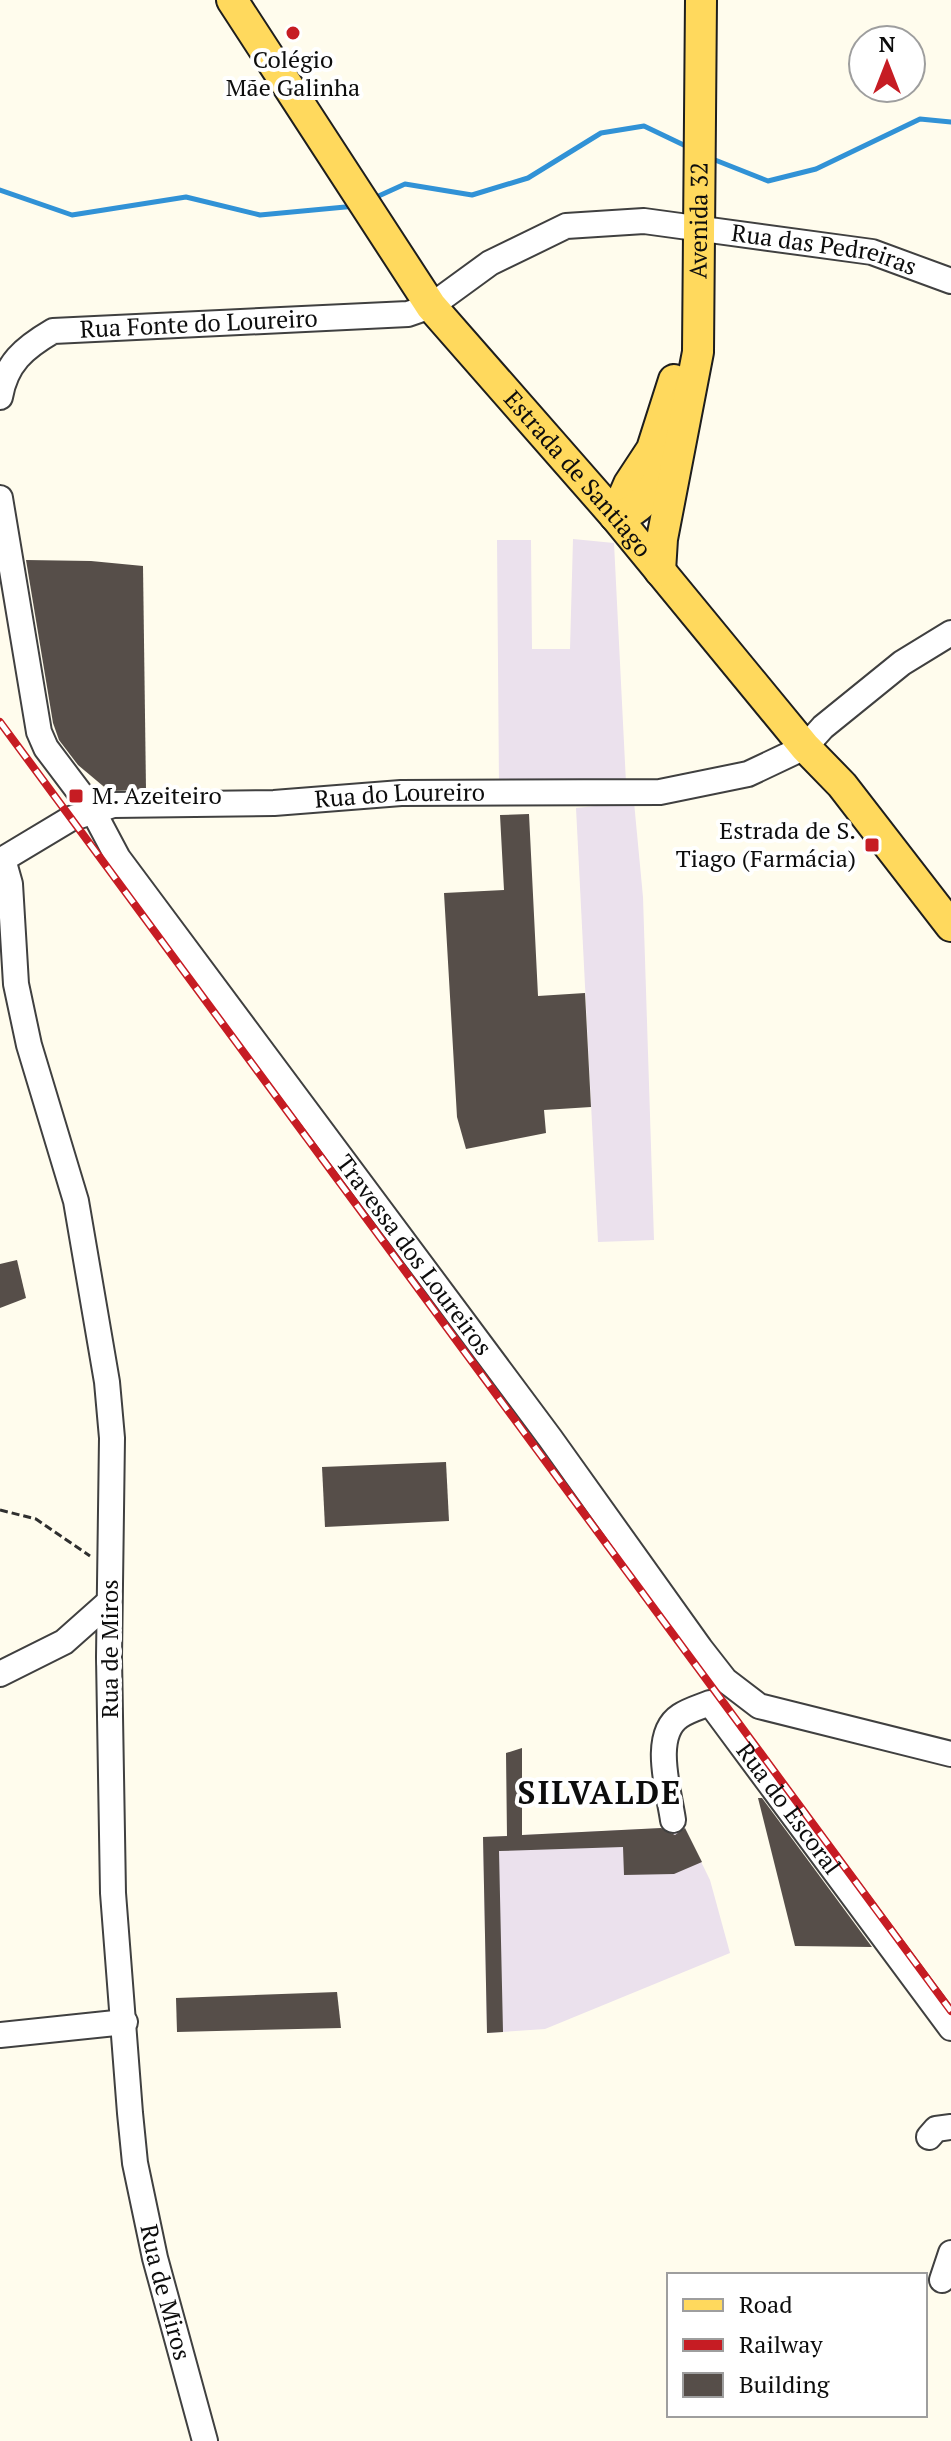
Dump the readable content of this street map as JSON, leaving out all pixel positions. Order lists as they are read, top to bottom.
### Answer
{
  "streets": {
    "main road": ["Avenida 32", "Estrada de Santiago"],
    "street": [
      "Rua das Pedreiras",
      "Rua Fonte do Loureiro",
      "Rua do Loureiro",
      "Travessa dos Loureiros",
      "Rua de Miros",
      "Rua do Escoral"
    ]
  },
  "crossings": [
    ["Avenida 32", "Rua das Pedreiras"],
    ["Avenida 32", "Estrada de Santiago"],
    ["Rua das Pedreiras", "Rua Fonte do Loureiro"],
    ["Rua das Pedreiras", "Estrada de Santiago"],
    ["Rua Fonte do Loureiro", "Estrada de Santiago"],
    ["Estrada de Santiago", "Rua do Loureiro"],
    ["Rua do Loureiro", "Travessa dos Loureiros"],
    ["Rua do Loureiro", "Rua de Miros"]
  ],
  "districts": ["SILVALDE"],
  "places": {
    "other": ["Colégio Mãe Galinha"],
    "transit": ["M. Azeiteiro", "Estrada de S. Tiago (Farmácia)"]
  },
  "legend": ["Road", "Railway", "Building"],
  "north": "top"
}
